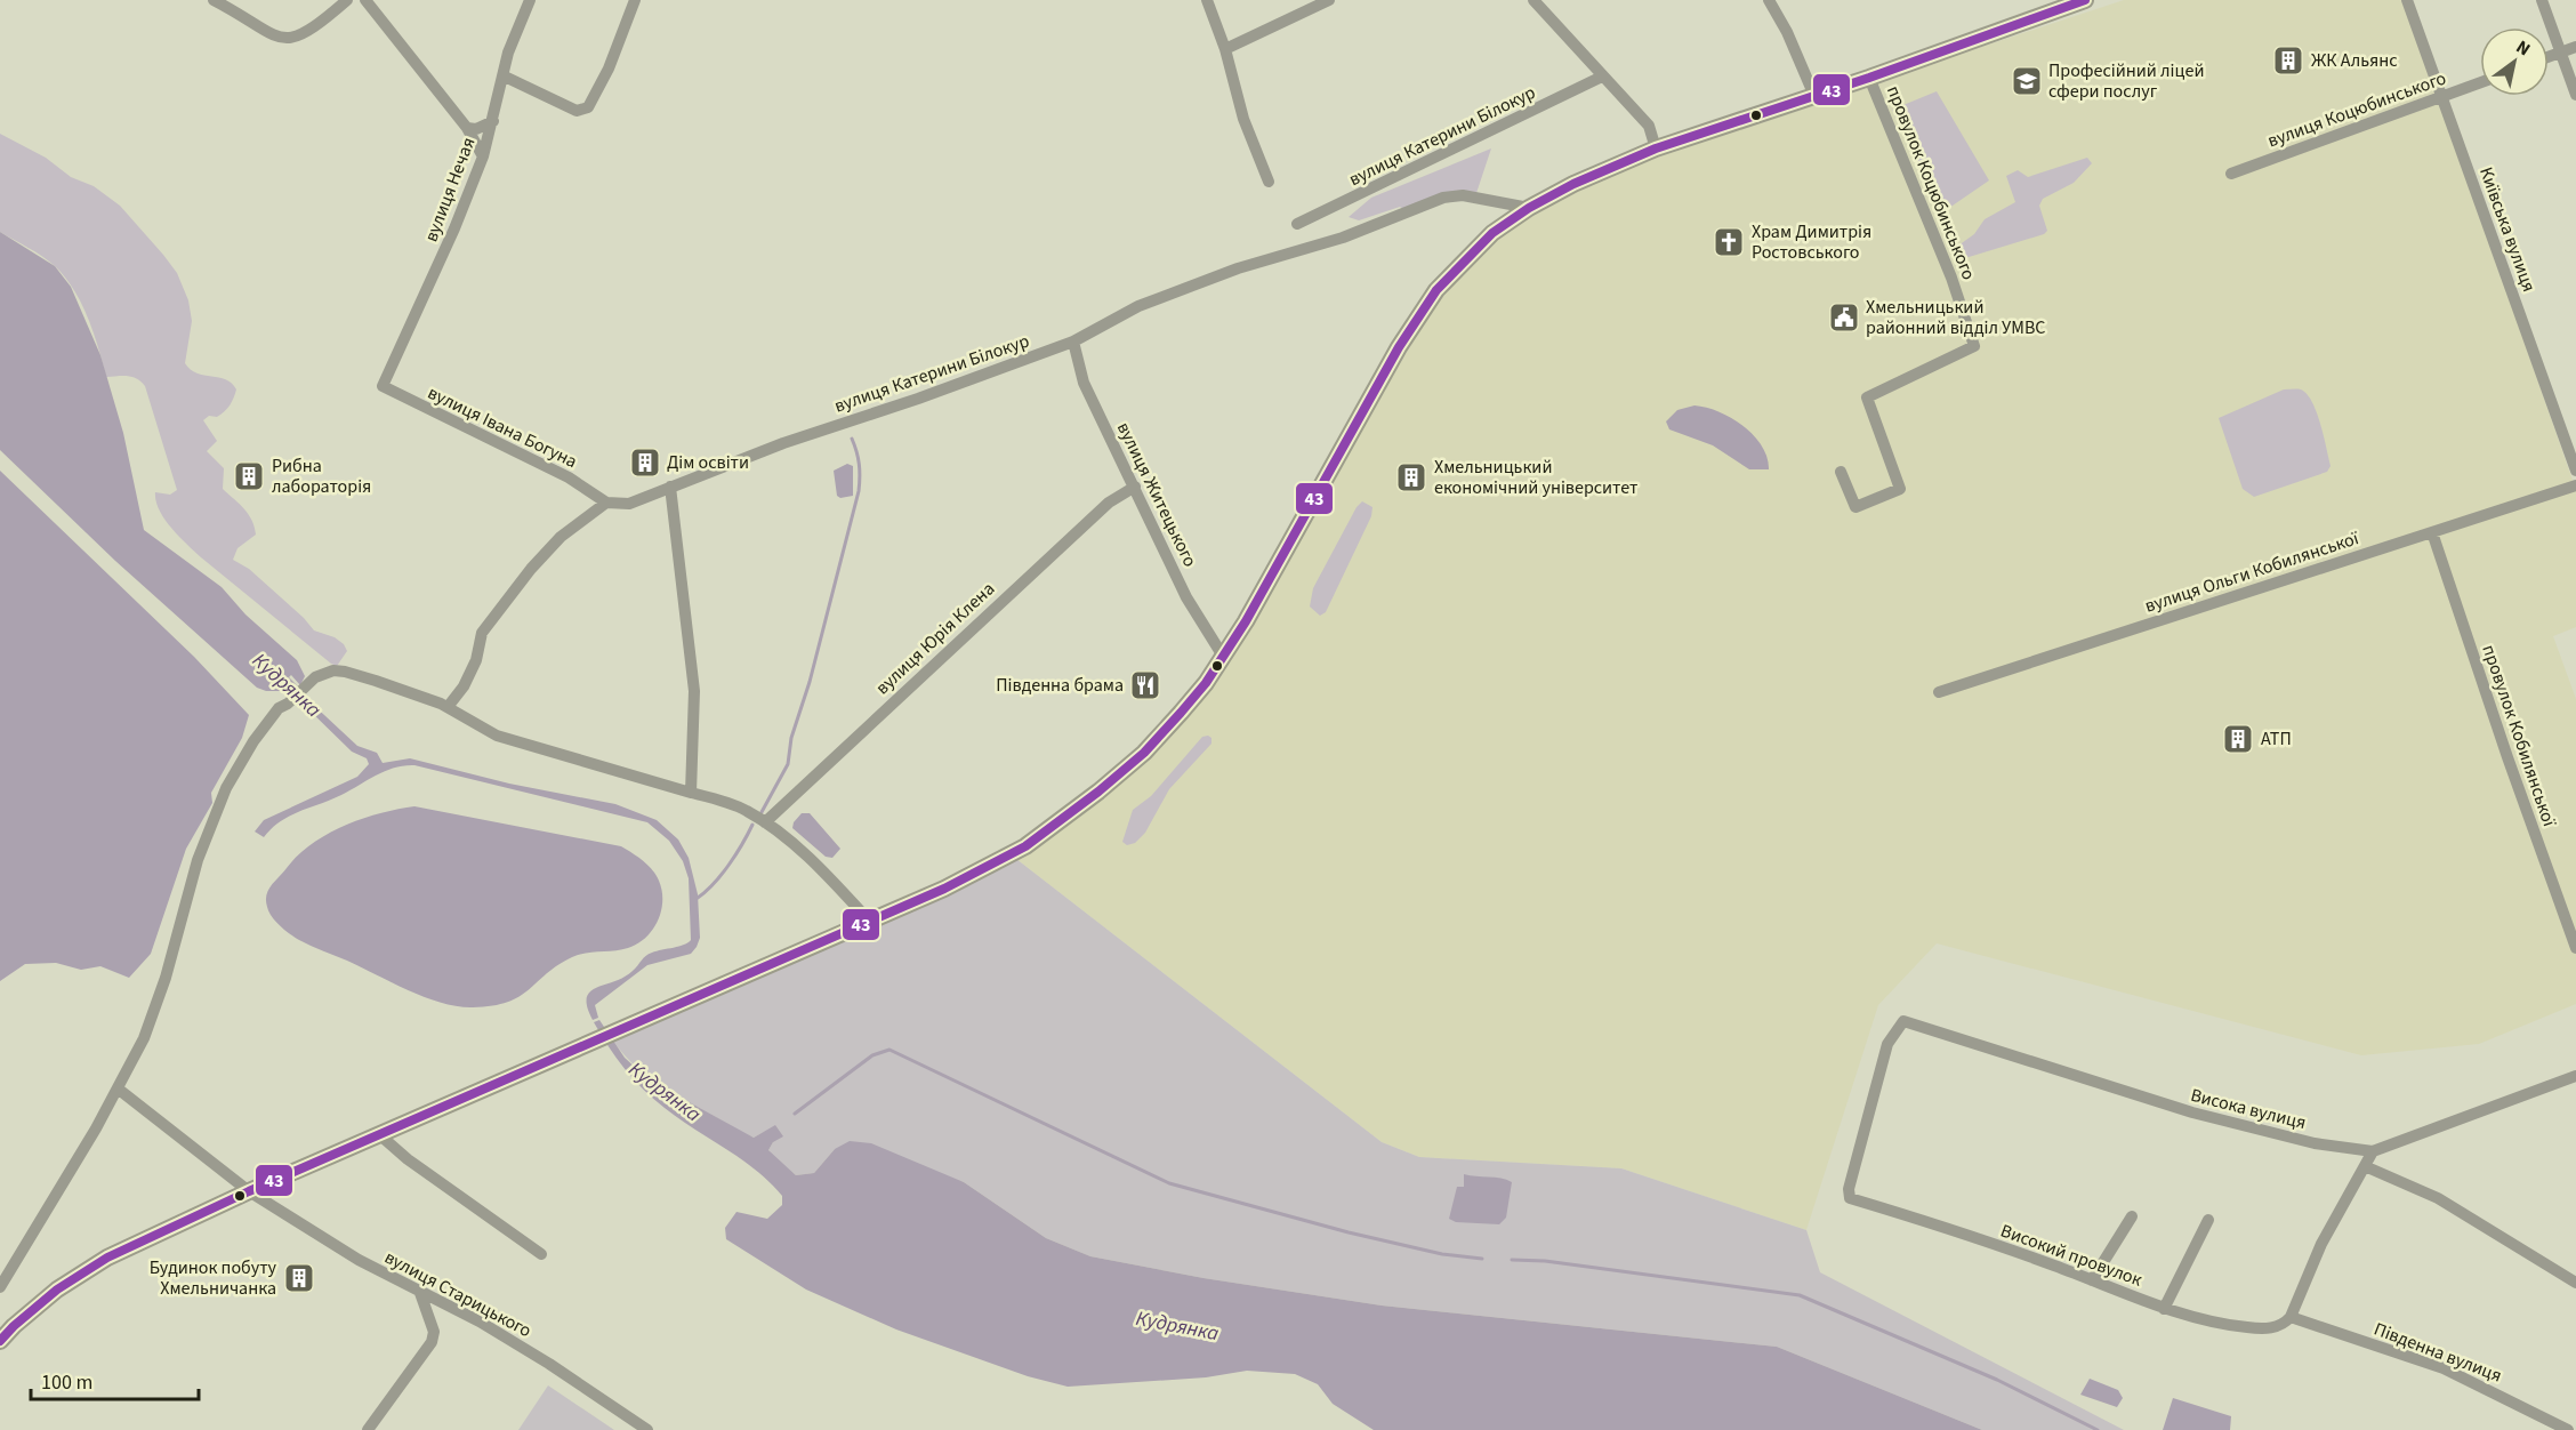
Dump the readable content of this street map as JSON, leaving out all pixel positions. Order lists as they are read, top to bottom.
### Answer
{
  "streets": {
    "street": [
      "вулиця Коцюбинського",
      "вулиця Катерини Білокур",
      "провулок Коцюбинського",
      "вулиця Нечая",
      "Київська вулиця",
      "вулиця Івана Богуна",
      "вулиця Житецького",
      "вулиця Ольги Кобилянської",
      "вулиця Юрія Клена",
      "провулок Кобилянської",
      "Висока вулиця",
      "Високий провулок",
      "вулиця Старицького",
      "Південна вулиця"
    ]
  },
  "crossings": [
    ["вулиця Коцюбинського", "Київська вулиця"],
    ["вулиця Катерини Білокур", "вулиця Івана Богуна"],
    ["вулиця Катерини Білокур", "вулиця Житецького"],
    ["вулиця Нечая", "вулиця Івана Богуна"],
    ["вулиця Житецького", "вулиця Юрія Клена"],
    ["вулиця Ольги Кобилянської", "провулок Кобилянської"],
    ["Висока вулиця", "Високий провулок"],
    ["Високий провулок", "Південна вулиця"]
  ],
  "water": ["Кудрянка"],
  "places": {
    "building": [
      "ЖК Альянс",
      "Дім освіти",
      "Рибна лабораторія",
      "Хмельницький економічний університет",
      "АТП",
      "Будинок побуту Хмельничанка"
    ],
    "school or university": ["Професійний ліцей сфери послуг"],
    "church": ["Храм Димитрія Ростовського"],
    "public building": ["Хмельницький районний відділ УМВС"],
    "restaurant": ["Південна брама"]
  },
  "lines": ["transit line 43"],
  "scale_bar": "100 m",
  "north": "top right"
}
